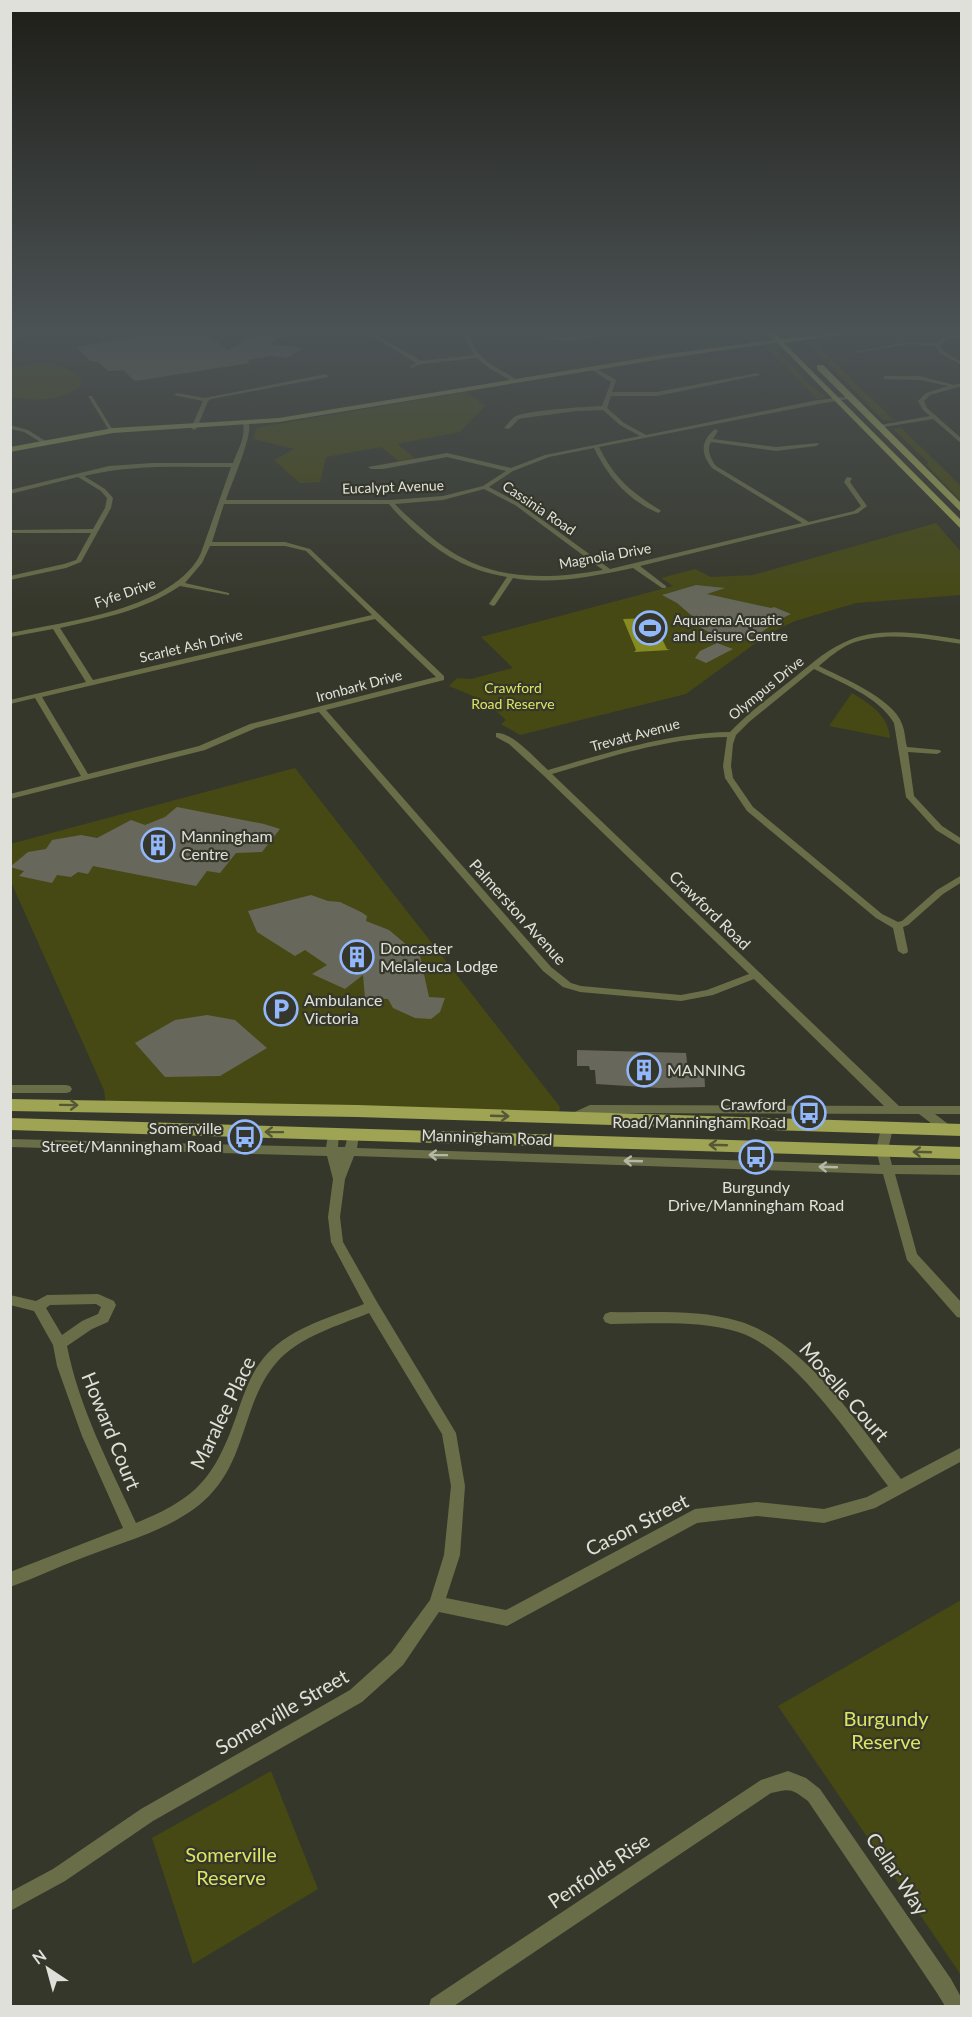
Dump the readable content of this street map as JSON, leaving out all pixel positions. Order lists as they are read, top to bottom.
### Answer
{
  "streets": {
    "main road": ["Manningham Road"],
    "street": [
      "Eucalypt Avenue",
      "Cassinia Road",
      "Magnolia Drive",
      "Fyfe Drive",
      "Scarlet Ash Drive",
      "Ironbark Drive",
      "Olympus Drive",
      "Trevatt Avenue",
      "Crawford Road",
      "Palmerston Avenue",
      "Moselle Court",
      "Maralee Place",
      "Howard Court",
      "Cason Street",
      "Somerville Street",
      "Penfolds Rise",
      "Cellar Way"
    ]
  },
  "crossings": [
    ["Eucalypt Avenue", "Cassinia Road"],
    ["Eucalypt Avenue", "Magnolia Drive"],
    ["Eucalypt Avenue", "Fyfe Drive"],
    ["Cassinia Road", "Magnolia Drive"],
    ["Fyfe Drive", "Ironbark Drive"],
    ["Scarlet Ash Drive", "Ironbark Drive"],
    ["Ironbark Drive", "Palmerston Avenue"],
    ["Olympus Drive", "Trevatt Avenue"],
    ["Trevatt Avenue", "Crawford Road"],
    ["Crawford Road", "Palmerston Avenue"],
    ["Crawford Road", "Manningham Road"],
    ["Manningham Road", "Somerville Street"],
    ["Moselle Court", "Cason Street"],
    ["Maralee Place", "Howard Court"],
    ["Maralee Place", "Somerville Street"],
    ["Cason Street", "Somerville Street"],
    ["Penfolds Rise", "Cellar Way"]
  ],
  "parks": ["Crawford Road Reserve", "Burgundy Reserve", "Somerville Reserve"],
  "places": {
    "sports": ["Aquarena Aquatic and Leisure Centre"],
    "building": ["Manningham Centre", "Doncaster Melaleuca Lodge", "MANNING"],
    "parking": ["Ambulance Victoria"],
    "bus stop": ["Crawford Road/Manningham Road", "Somerville Street/Manningham Road", "Burgundy Drive/Manningham Road"]
  },
  "north": "top left"
}
